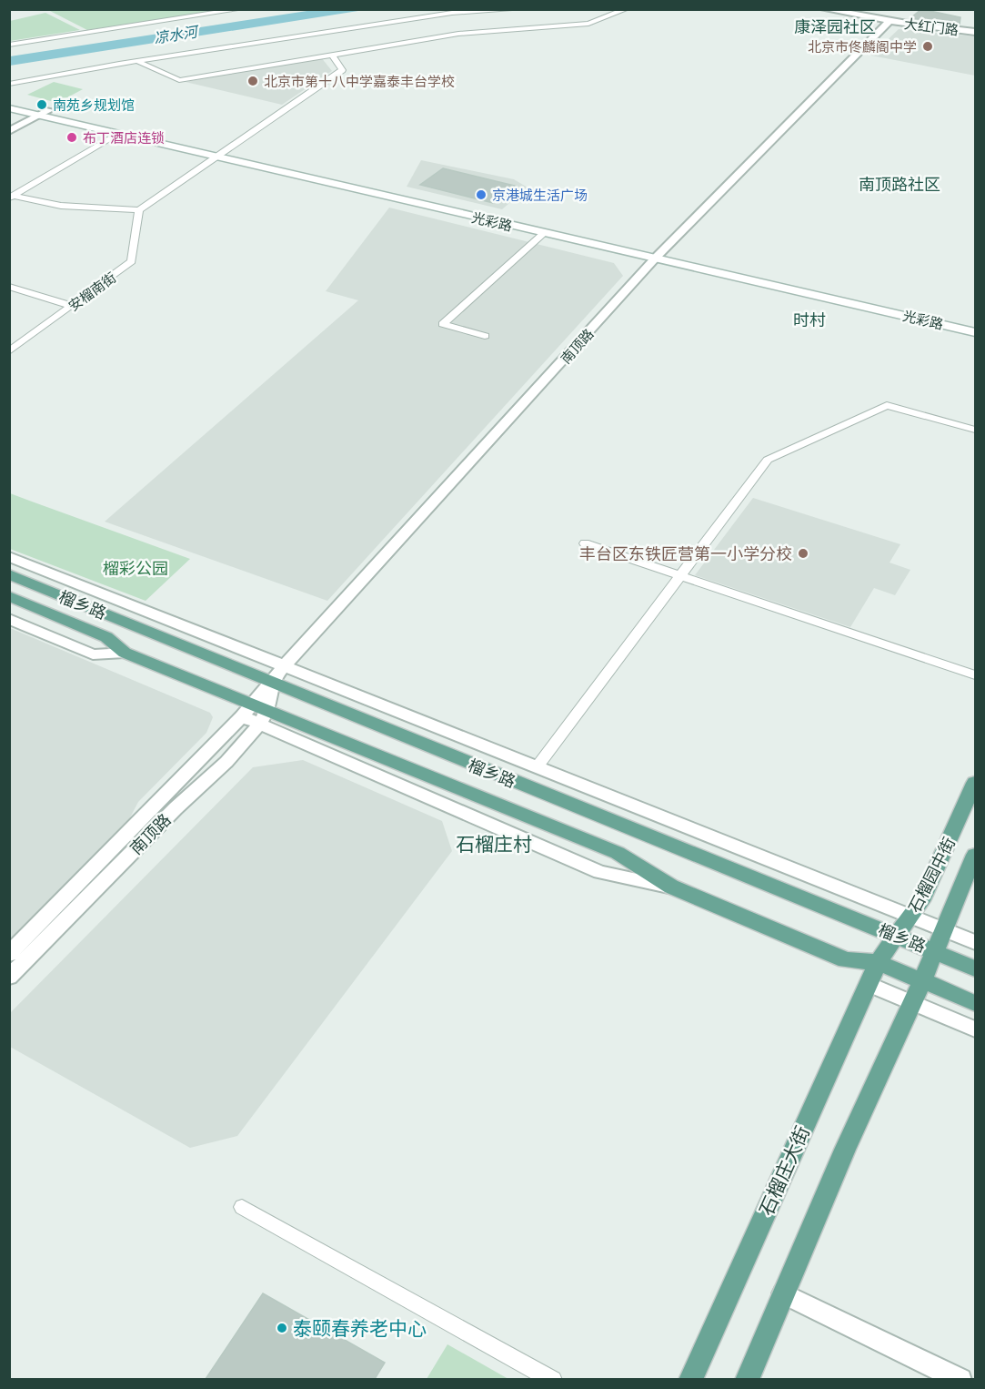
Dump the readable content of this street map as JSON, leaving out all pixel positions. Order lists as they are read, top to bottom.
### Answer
{
  "streets": {
    "main road": [
      "光彩路",
      "榴乡路",
      "石榴园中街",
      "石榴庄大街"
    ],
    "street": ["大红门路", "安榴南街", "南顶路"]
  },
  "crossings": [
    ["大红门路", "南顶路"],
    ["光彩路", "南顶路"],
    ["南顶路", "榴乡路"],
    ["榴乡路", "石榴园中街"],
    ["榴乡路", "石榴庄大街"],
    ["石榴园中街", "石榴庄大街"]
  ],
  "districts": [
    "康泽园社区",
    "南顶路社区",
    "时村",
    "石榴庄村"
  ],
  "water": ["凉水河"],
  "parks": ["榴彩公园"],
  "places": [
    "北京市佟麟阁中学",
    "北京市第十八中学嘉泰丰台学校",
    "南苑乡规划馆",
    "布丁酒店连锁",
    "京港城生活广场",
    "丰台区东铁匠营第一小学分校",
    "泰颐春养老中心"
  ]
}
